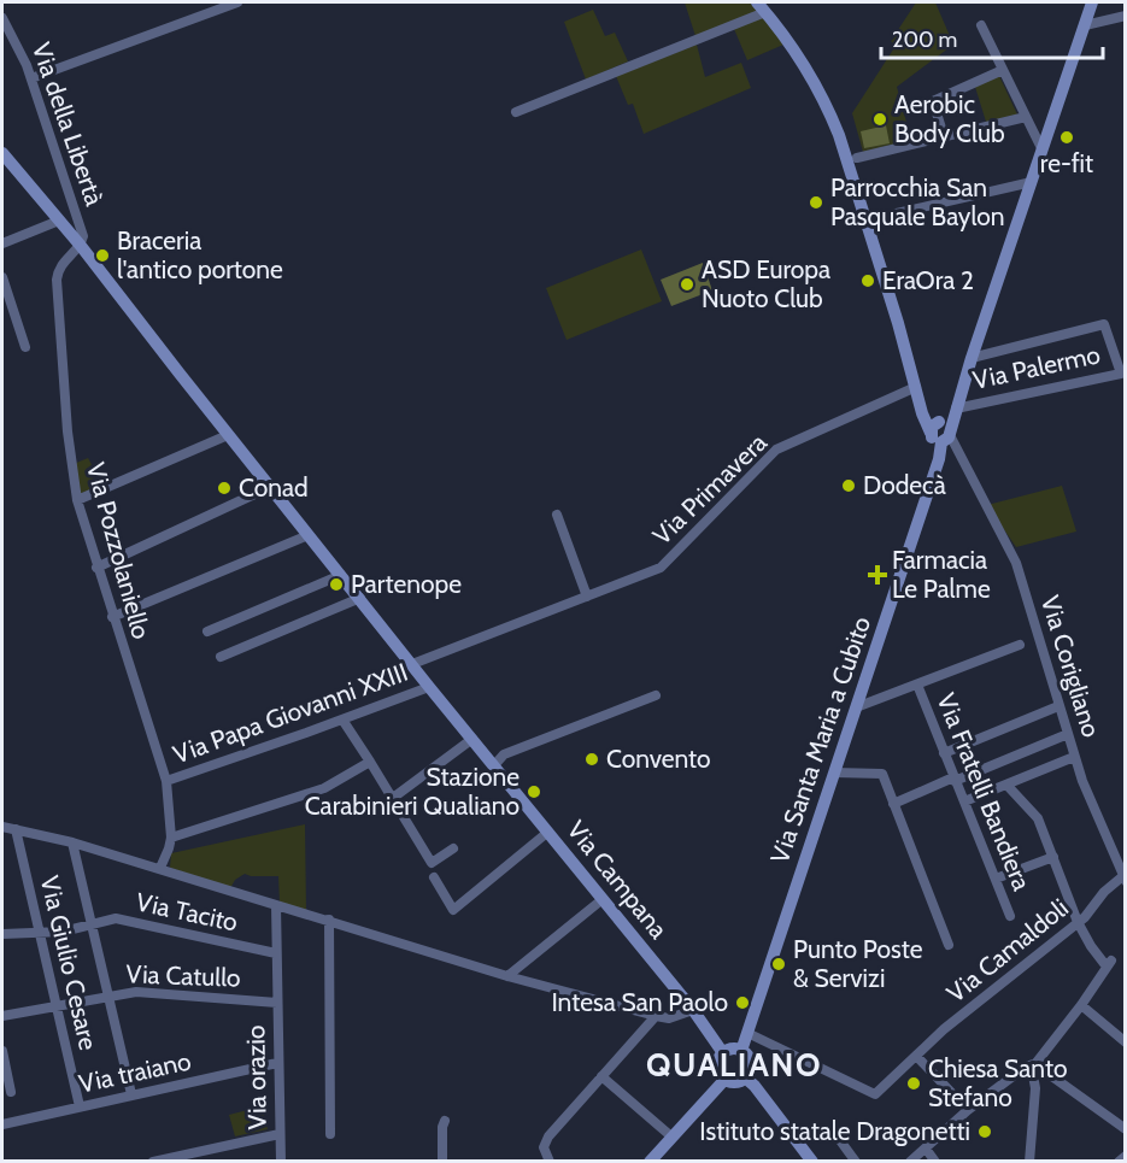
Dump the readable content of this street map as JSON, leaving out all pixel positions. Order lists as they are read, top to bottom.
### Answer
{
  "streets": {
    "main road": ["Via Palermo", "Via Santa Maria a Cubito", "Via Campana"],
    "street": [
      "Via della Libertà",
      "Via Primavera",
      "Via Pozzolaniello",
      "Via Corigliano",
      "Via Papa Giovanni XXIII",
      "Via Fratelli Bandiera",
      "Via Tacito",
      "Via Camaldoli",
      "Via Giulio Cesare",
      "Via Catullo",
      "Via traiano",
      "Via orazio"
    ]
  },
  "crossings": [
    ["Via della Libertà", "Via Pozzolaniello"],
    ["Via della Libertà", "Via Campana"],
    ["Via Primavera", "Via Campana"],
    ["Via Pozzolaniello", "Via Papa Giovanni XXIII"],
    ["Via Pozzolaniello", "Via Campana"],
    ["Via Corigliano", "Via Camaldoli"],
    ["Via Papa Giovanni XXIII", "Via Campana"],
    ["Via Santa Maria a Cubito", "Via Campana"],
    ["Via Santa Maria a Cubito", "Via Camaldoli"],
    ["Via Tacito", "Via Giulio Cesare"],
    ["Via Tacito", "Via orazio"],
    ["Via Giulio Cesare", "Via Catullo"],
    ["Via Giulio Cesare", "Via traiano"],
    ["Via Catullo", "Via orazio"],
    ["Via traiano", "Via orazio"]
  ],
  "districts": ["QUALIANO"],
  "places": {
    "other": [
      "Aerobic Body Club",
      "re-fit",
      "Parrocchia San Pasquale Baylon",
      "Braceria l'antico portone",
      "EraOra 2",
      "ASD Europa Nuoto Club",
      "Dodecà",
      "Conad",
      "Partenope",
      "Convento",
      "Stazione Carabinieri Qualiano",
      "Punto Poste & Servizi",
      "Intesa San Paolo",
      "Chiesa Santo Stefano",
      "Istituto statale Dragonetti"
    ],
    "health": ["Farmacia Le Palme"]
  },
  "scale_bar": "200 m"
}
